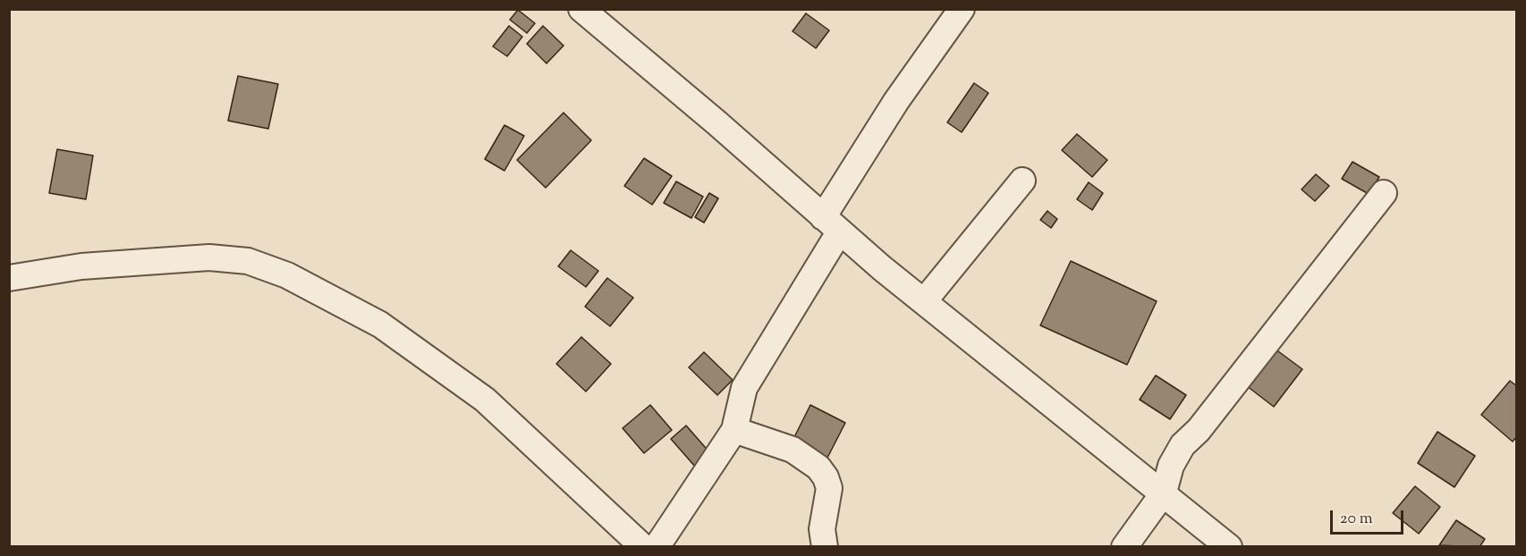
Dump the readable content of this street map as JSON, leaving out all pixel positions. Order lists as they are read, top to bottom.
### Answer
{
  "scale_bar": "20 m"
}
